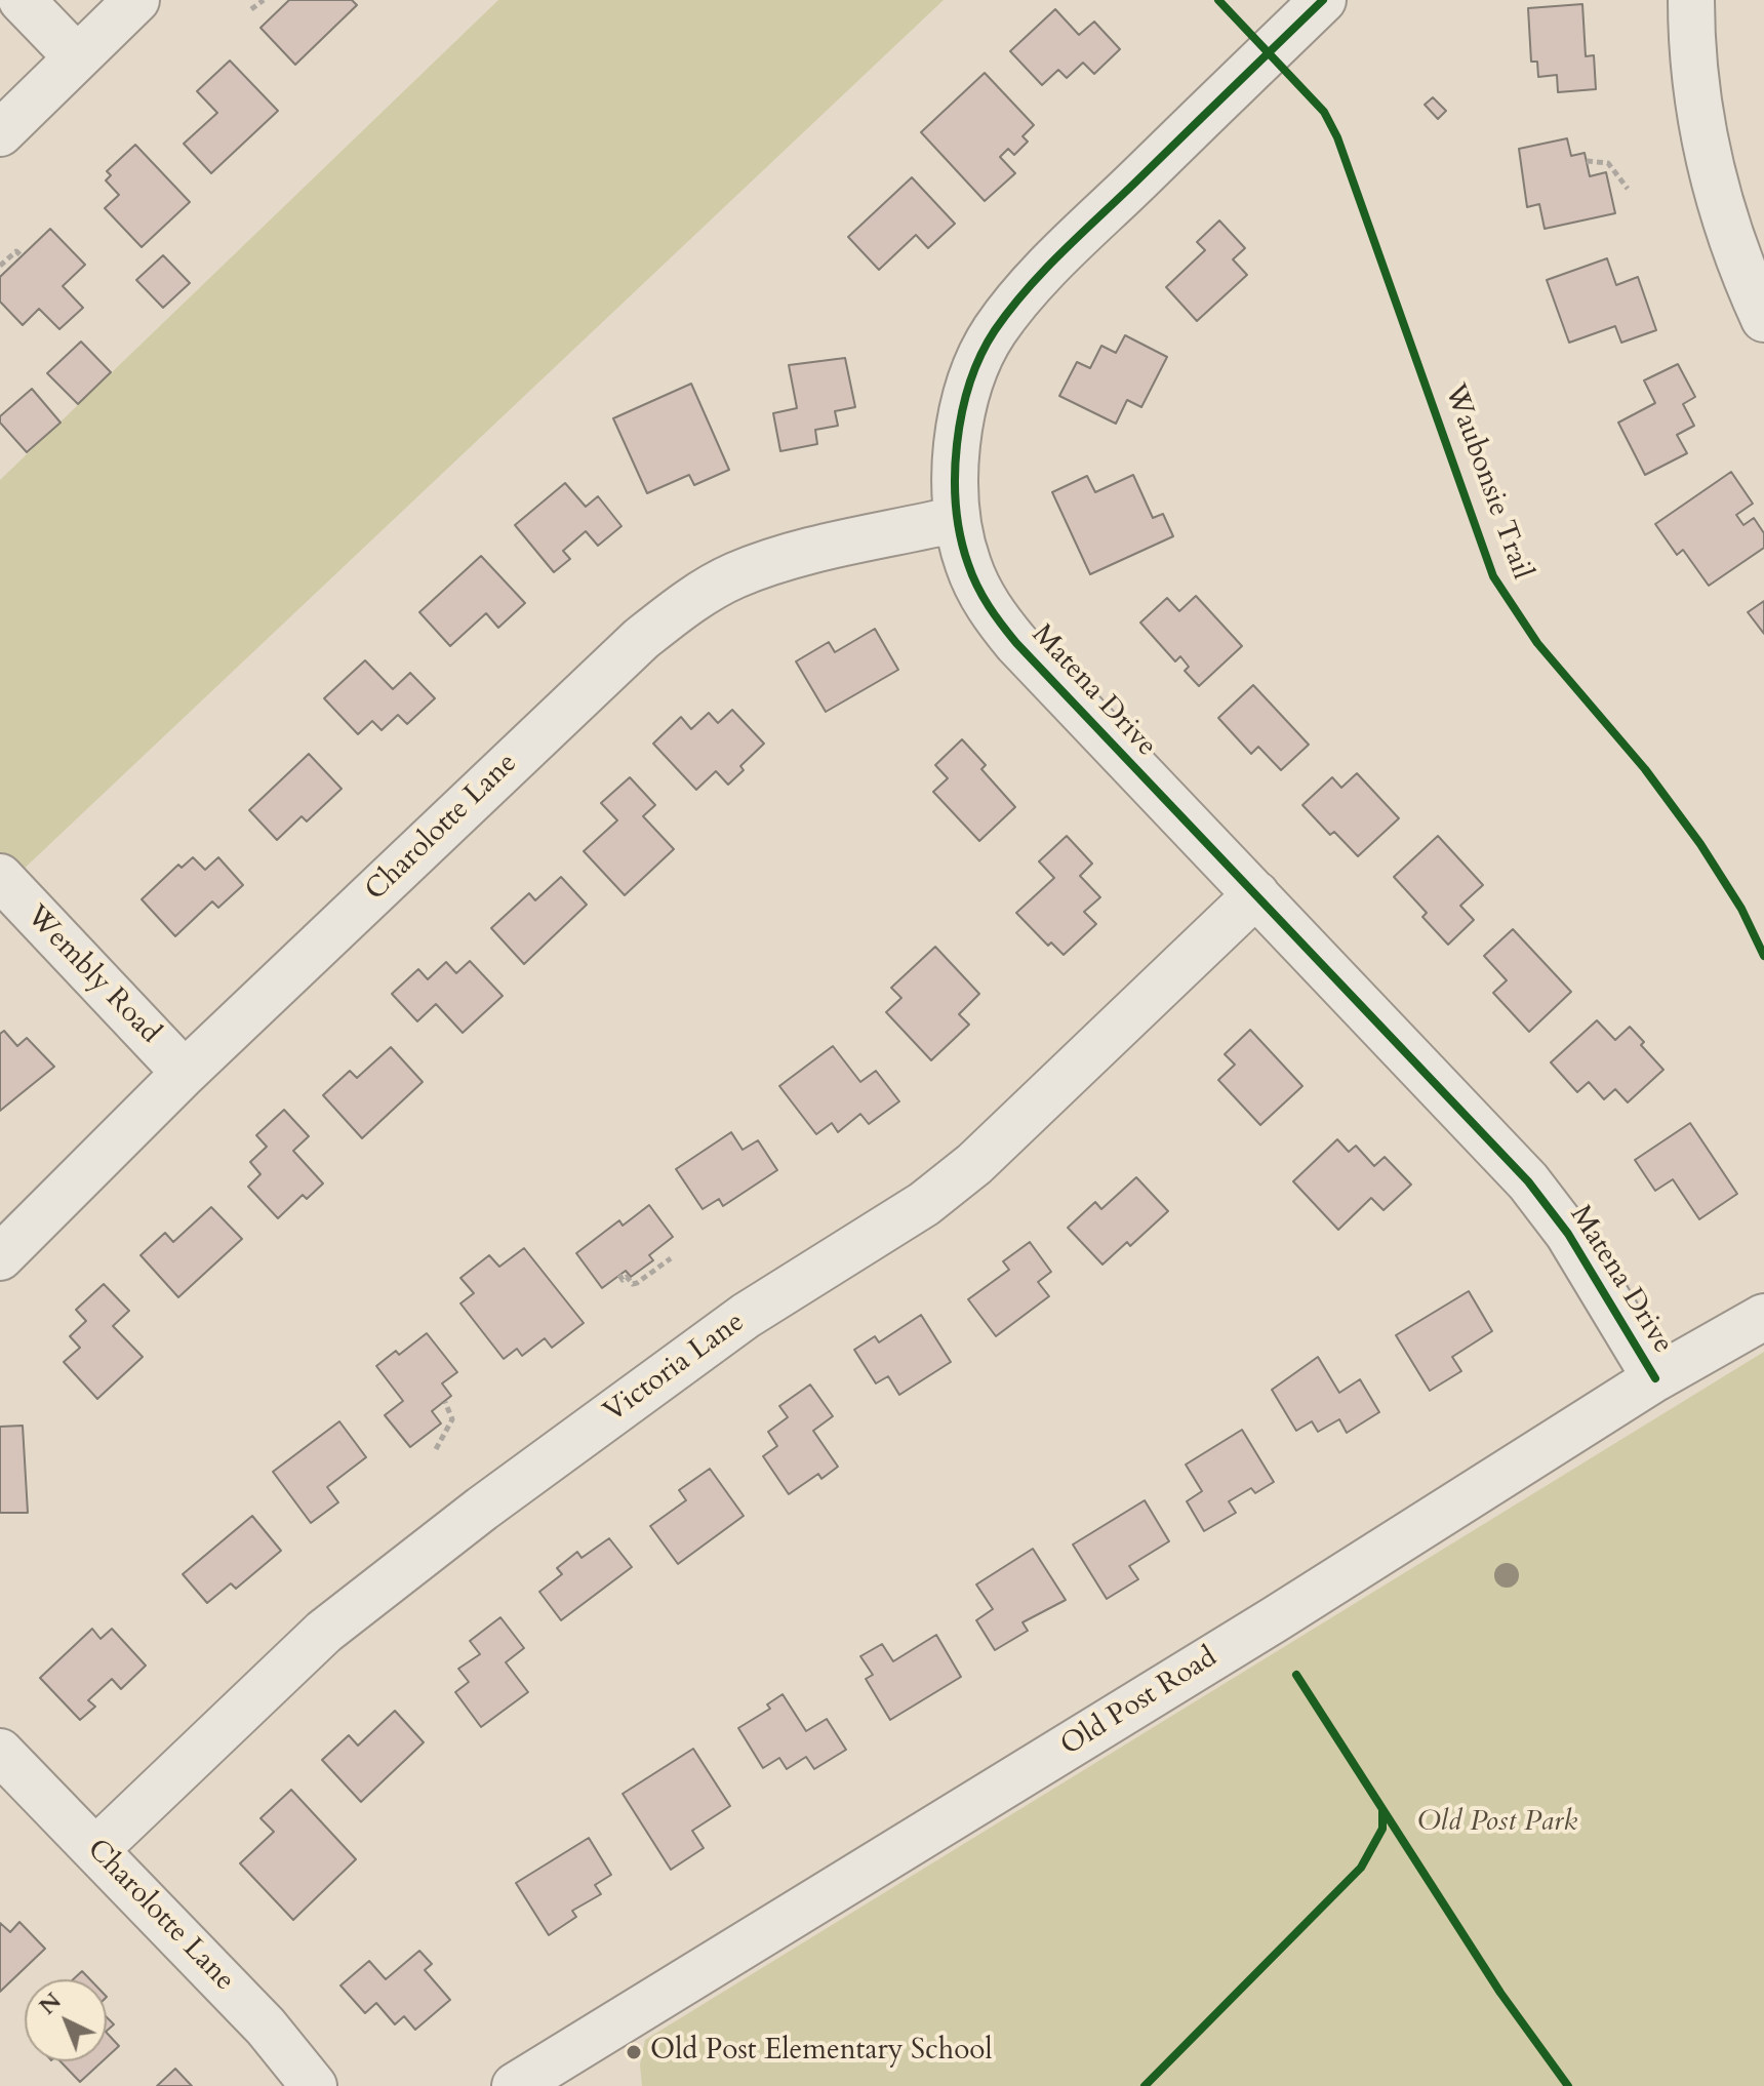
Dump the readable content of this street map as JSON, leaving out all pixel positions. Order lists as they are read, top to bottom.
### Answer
{
  "streets": {
    "street": [
      "Matena Drive",
      "Charolotte Lane",
      "Wembly Road",
      "Victoria Lane",
      "Old Post Road"
    ],
    "cycle path": ["Waubonsie Trail"]
  },
  "crossings": [
    ["Matena Drive", "Charolotte Lane"],
    ["Matena Drive", "Victoria Lane"],
    ["Matena Drive", "Old Post Road"],
    ["Charolotte Lane", "Wembly Road"],
    ["Charolotte Lane", "Victoria Lane"]
  ],
  "parks": ["Old Post Park"],
  "places": ["Old Post Elementary School"],
  "north": "top left"
}
